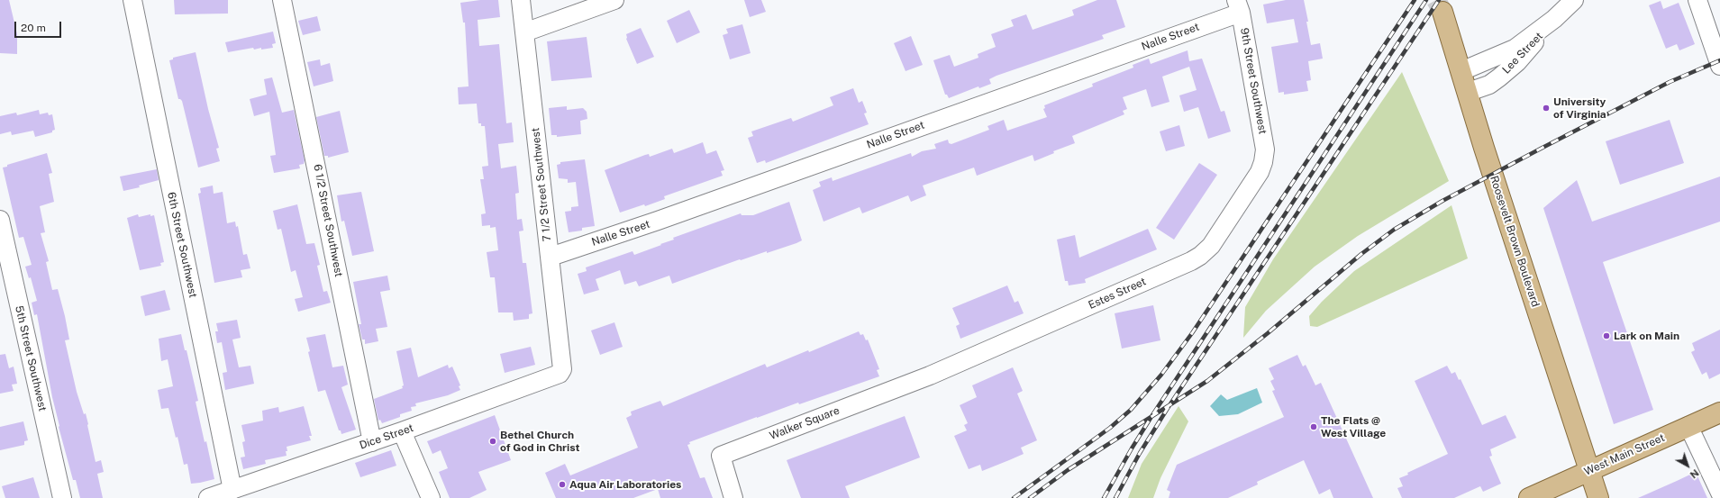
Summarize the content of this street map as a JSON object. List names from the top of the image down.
{
  "streets": {
    "main road": ["Roosevelt Brown Boulevard", "West Main Street"],
    "street": [
      "Nalle Street",
      "Lee Street",
      "9th Street Southwest",
      "7 1/2 Street Southwest",
      "6 1/2 Street Southwest",
      "6th Street Southwest",
      "Estes Street",
      "5th Street Southwest",
      "Walker Square",
      "Dice Street"
    ]
  },
  "crossings": [
    ["Nalle Street", "9th Street Southwest"],
    ["Nalle Street", "7 1/2 Street Southwest"],
    ["Lee Street", "Roosevelt Brown Boulevard"],
    ["9th Street Southwest", "Estes Street"],
    ["7 1/2 Street Southwest", "Dice Street"],
    ["6 1/2 Street Southwest", "Dice Street"],
    ["Roosevelt Brown Boulevard", "West Main Street"],
    ["6th Street Southwest", "Dice Street"],
    ["Estes Street", "Walker Square"]
  ],
  "places": [
    "University of Virginia",
    "Lark on Main",
    "The Flats @ West Village",
    "Bethel Church of God in Christ",
    "Aqua Air Laboratories"
  ],
  "scale_bar": "20 m",
  "north": "bottom right"
}
